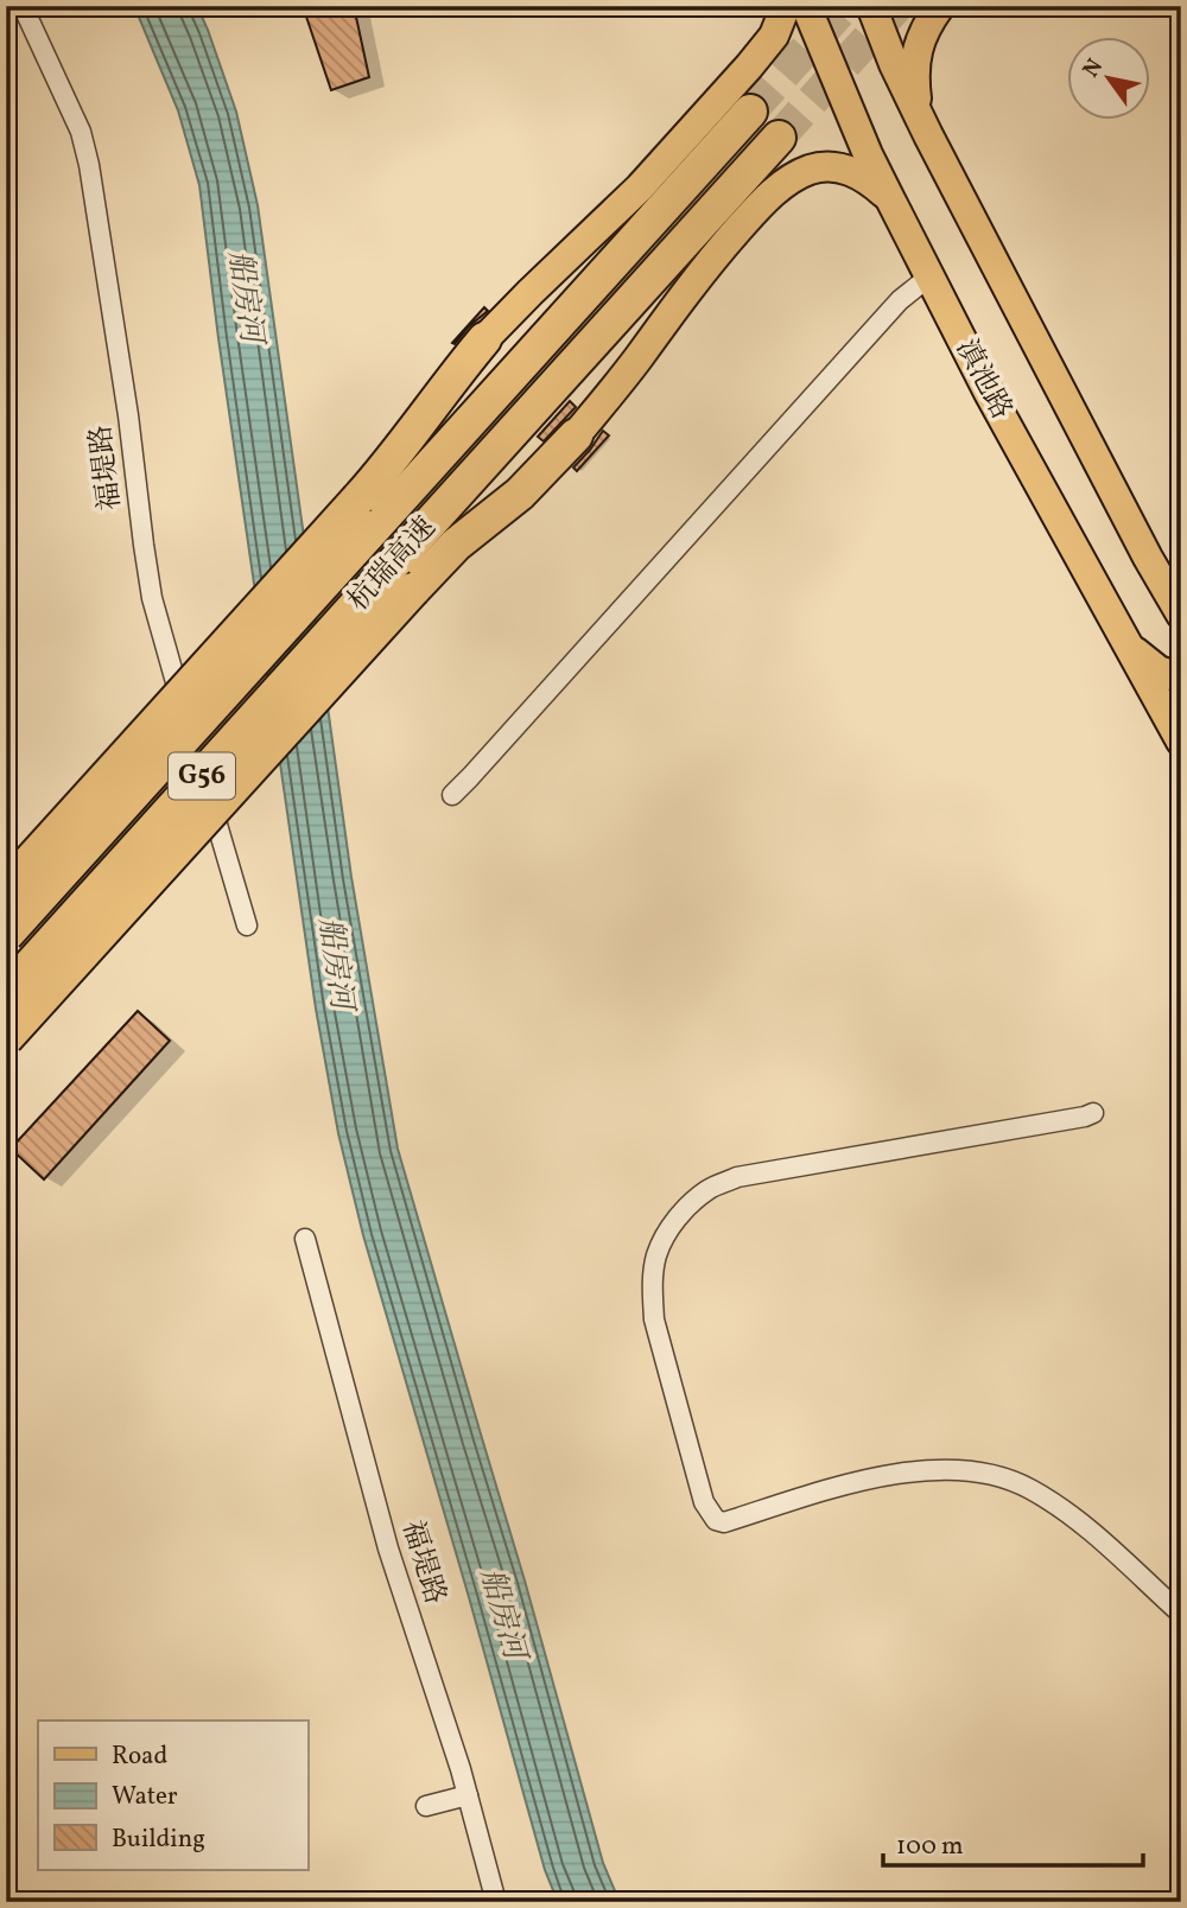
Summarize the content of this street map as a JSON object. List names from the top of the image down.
{
  "streets": {
    "highway": ["杭瑞高速", "G56"],
    "main road": ["滇池路"],
    "street": ["福堤路"]
  },
  "water": ["船房河"],
  "legend": ["Road", "Water", "Building"],
  "scale_bar": "100 m",
  "north": "top left"
}
